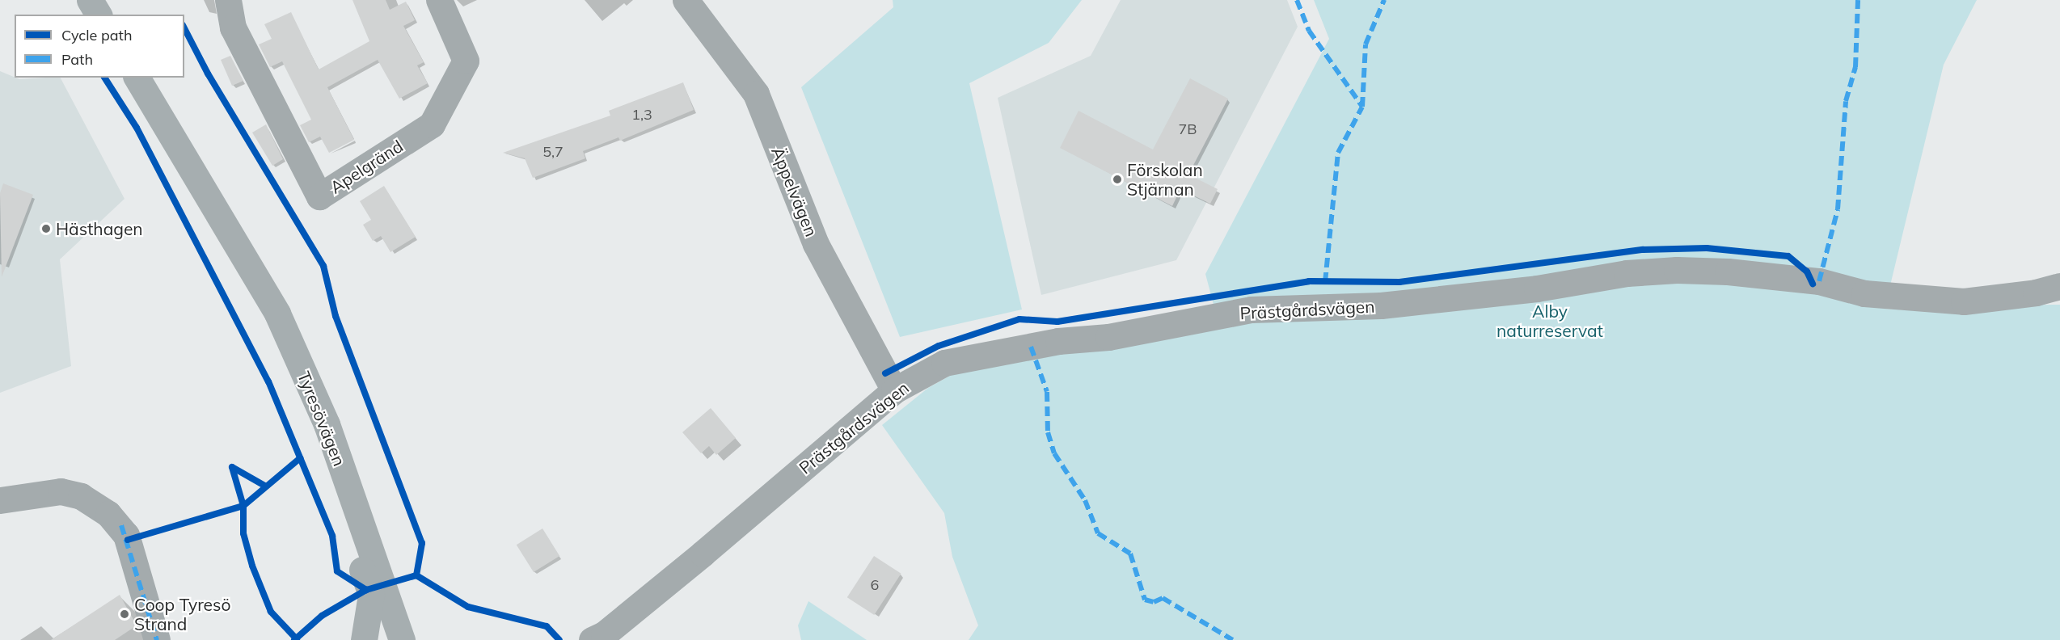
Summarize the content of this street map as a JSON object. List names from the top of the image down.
{
  "streets": {
    "main road": ["Tyresövägen"],
    "street": ["Apelgränd", "Äppelvägen", "Prästgårdsvägen"]
  },
  "crossings": [
    ["Äppelvägen", "Prästgårdsvägen"]
  ],
  "parks": ["Alby naturreservat"],
  "places": ["Förskolan Stjärnan", "Hästhagen", "Coop Tyresö Strand"],
  "house_numbers": [
    "1,3",
    "7B",
    "5,7",
    "6"
  ],
  "legend": ["Cycle path", "Path"]
}
